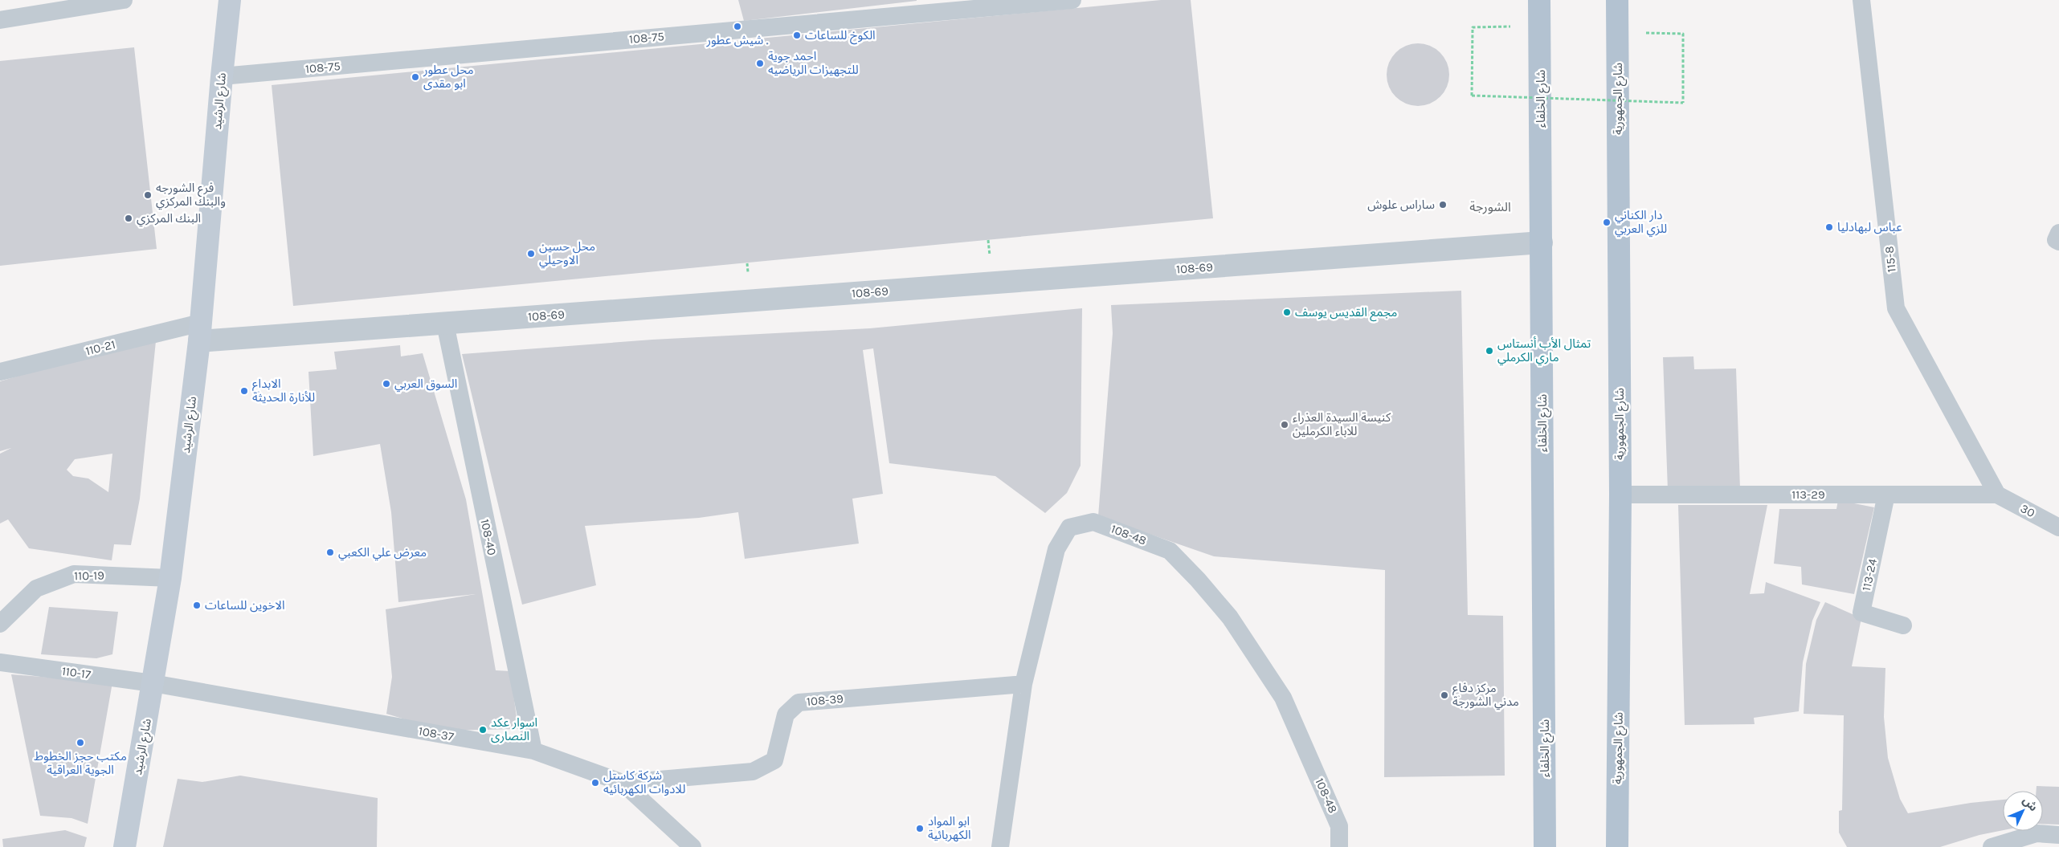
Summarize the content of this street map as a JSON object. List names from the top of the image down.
{
  "streets": {
    "main road": ["شارع الخلفاء", "شارع الجمهورية", "شارع الرشيد"],
    "street": ["108-69"],
    "lane": [
      "108-75",
      "115-8",
      "110-21",
      "113-29",
      "30",
      "108-48",
      "108-40",
      "113-24",
      "110-19",
      "110-17",
      "108-39",
      "108-37"
    ]
  },
  "crossings": [
    ["108-75", "شارع الرشيد"],
    ["شارع الخلفاء", "108-69"],
    ["شارع الجمهورية", "113-29"],
    ["شارع الرشيد", "108-69"],
    ["شارع الرشيد", "110-21"],
    ["شارع الرشيد", "110-19"],
    ["شارع الرشيد", "110-17"],
    ["شارع الرشيد", "108-37"],
    ["115-8", "113-29"],
    ["115-8", "30"],
    ["108-69", "110-21"],
    ["108-69", "108-40"],
    ["113-29", "30"],
    ["113-29", "113-24"],
    ["108-48", "108-39"],
    ["108-40", "108-37"],
    ["110-17", "108-37"],
    ["108-39", "108-37"]
  ],
  "districts": ["الشورجة"],
  "places": [
    "شيش عطور .",
    "الكوخ للساعات",
    "احمد جوية للتجهيزات الرياضيه",
    "محل عطور ابو مقدى",
    "فرع الشورجه والبنك المركزي",
    "ساراس علوش",
    "البنك المركزي",
    "دار الكناني للزي العربي",
    "عباس لبهادليا",
    "محل حسين الاوحيلي",
    "مجمع القديس يوسف",
    "تمثال الأب أنستاس ماري الكرملي",
    "السوق العربي",
    "الابداع للأنارة الحديثة",
    "كنيسة السيدة العذراء للاباء الكرملين",
    "معرض علي الكعبي",
    "الاخوين للساعات",
    "مركز دفاع مدني الشورجة",
    "اسوار عكد النصارى",
    "مكتب حجز الخطوط الجوية العراقية",
    "شركة كاستل للادوات الكهربائيه",
    "ابو المواد الكهربائية"
  ],
  "north": "top right"
}
